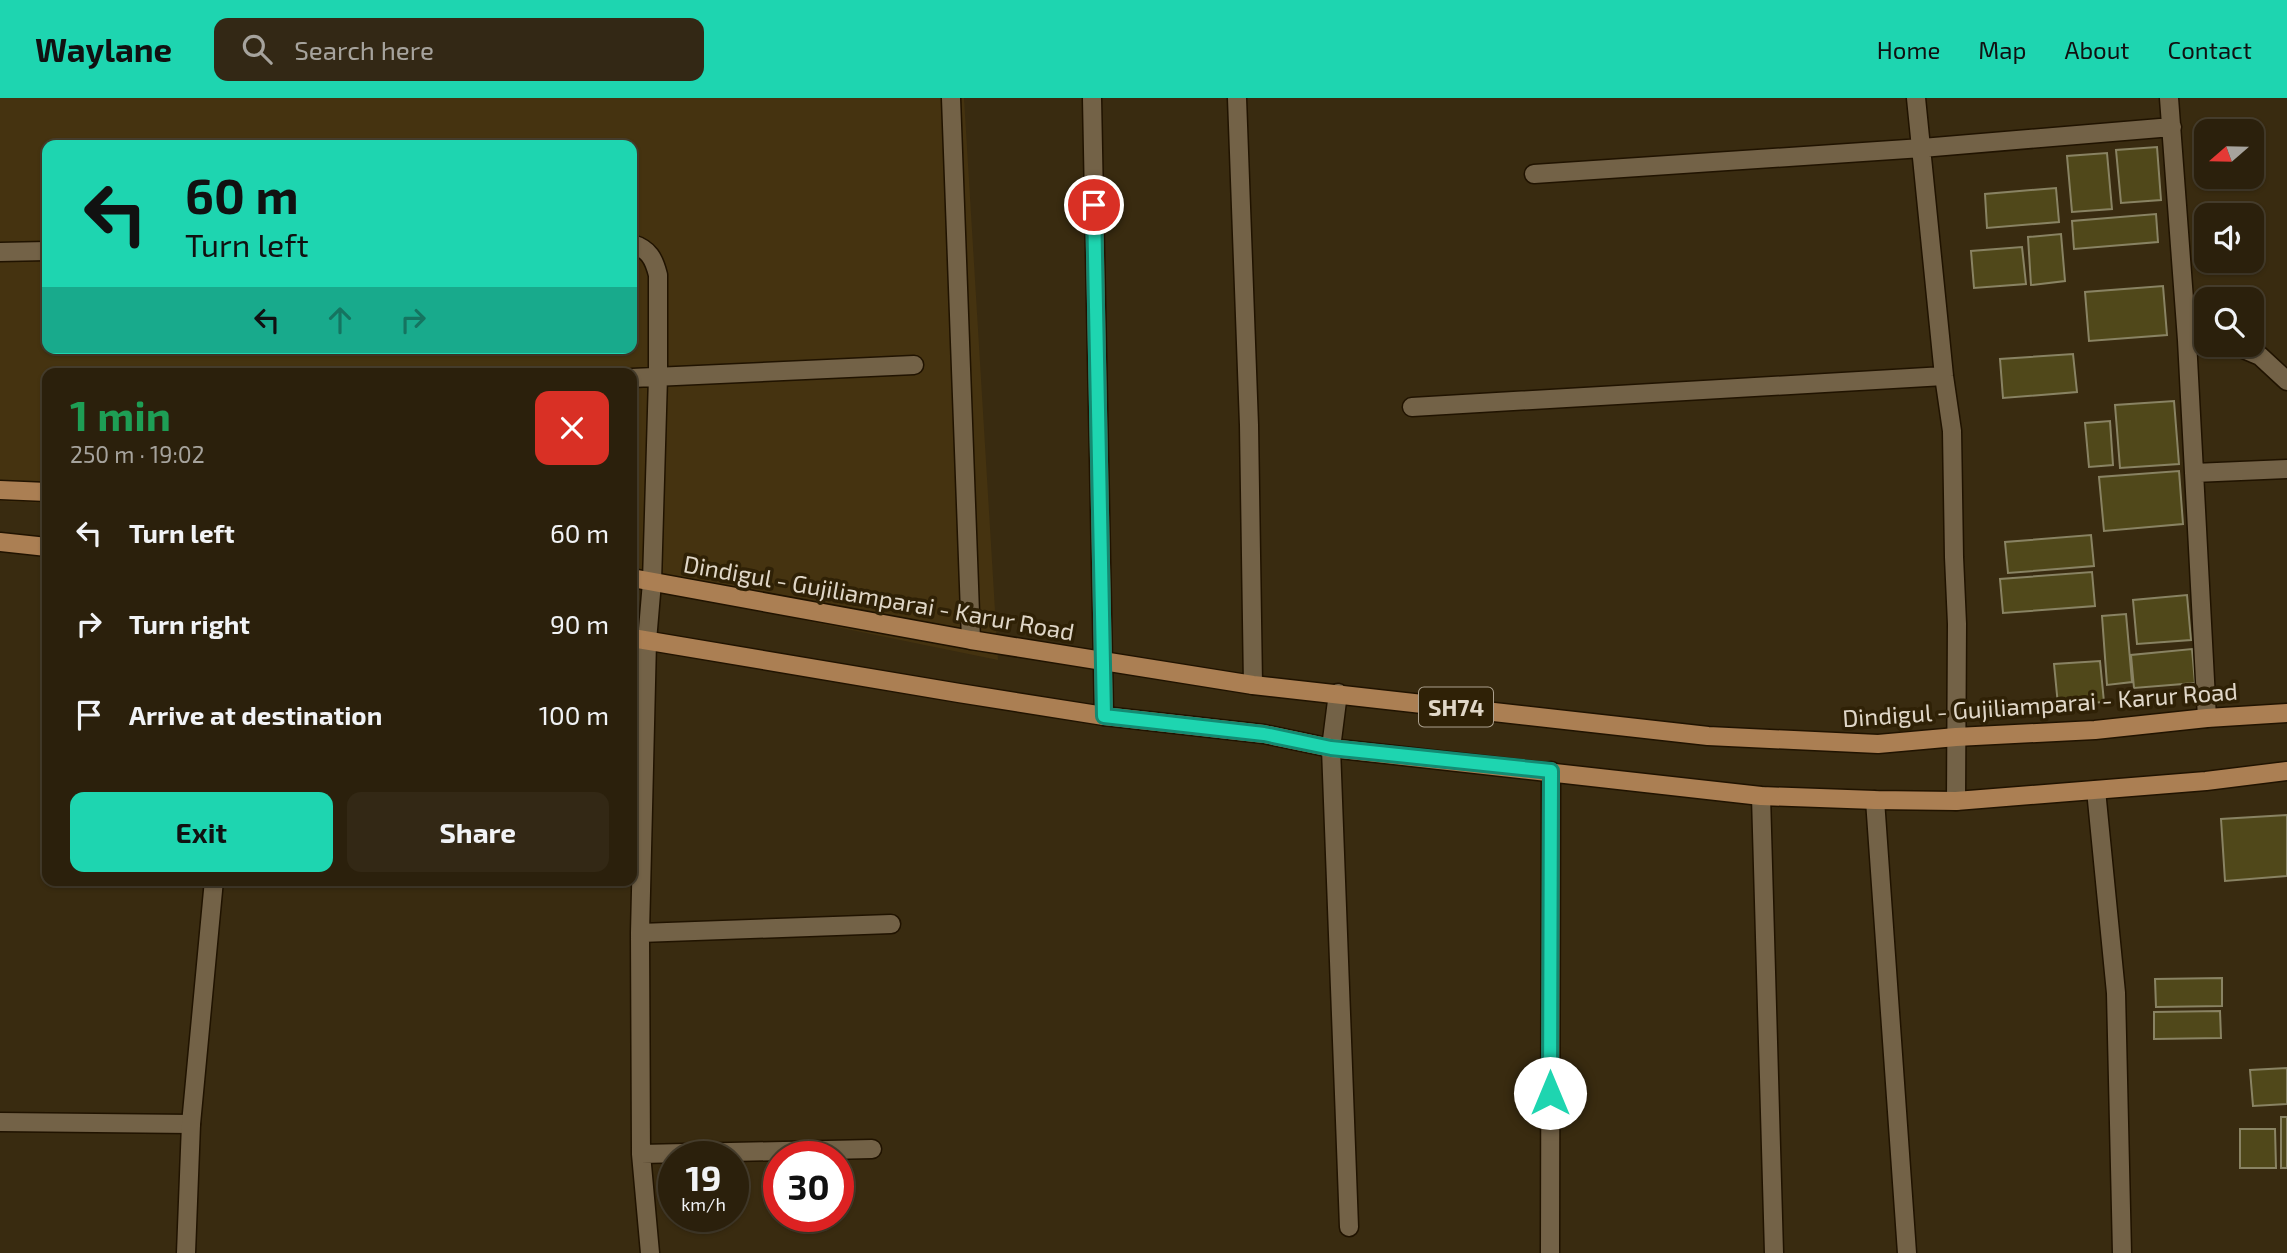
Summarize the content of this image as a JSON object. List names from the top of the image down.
{
  "streets": {
    "main road": ["Dindigul - Gujiliamparai - Karur Road", "SH74"]
  },
  "north": "left",
  "page": {
    "header": "Waylane",
    "search": "Search here",
    "nav": [
      "Home",
      "Map",
      "About",
      "Contact"
    ],
    "turn": ["60 m", "Turn left"],
    "heading": ["1 min", "250 m · 19:02"],
    "list": [
      {
        "name": "Turn left",
        "value": "60 m"
      },
      {
        "name": "Turn right",
        "value": "90 m"
      },
      {
        "name": "Arrive at destination",
        "value": "100 m"
      }
    ],
    "buttons": ["Exit", "Share"],
    "speed": "19 km/h",
    "limit": "30"
  }
}
